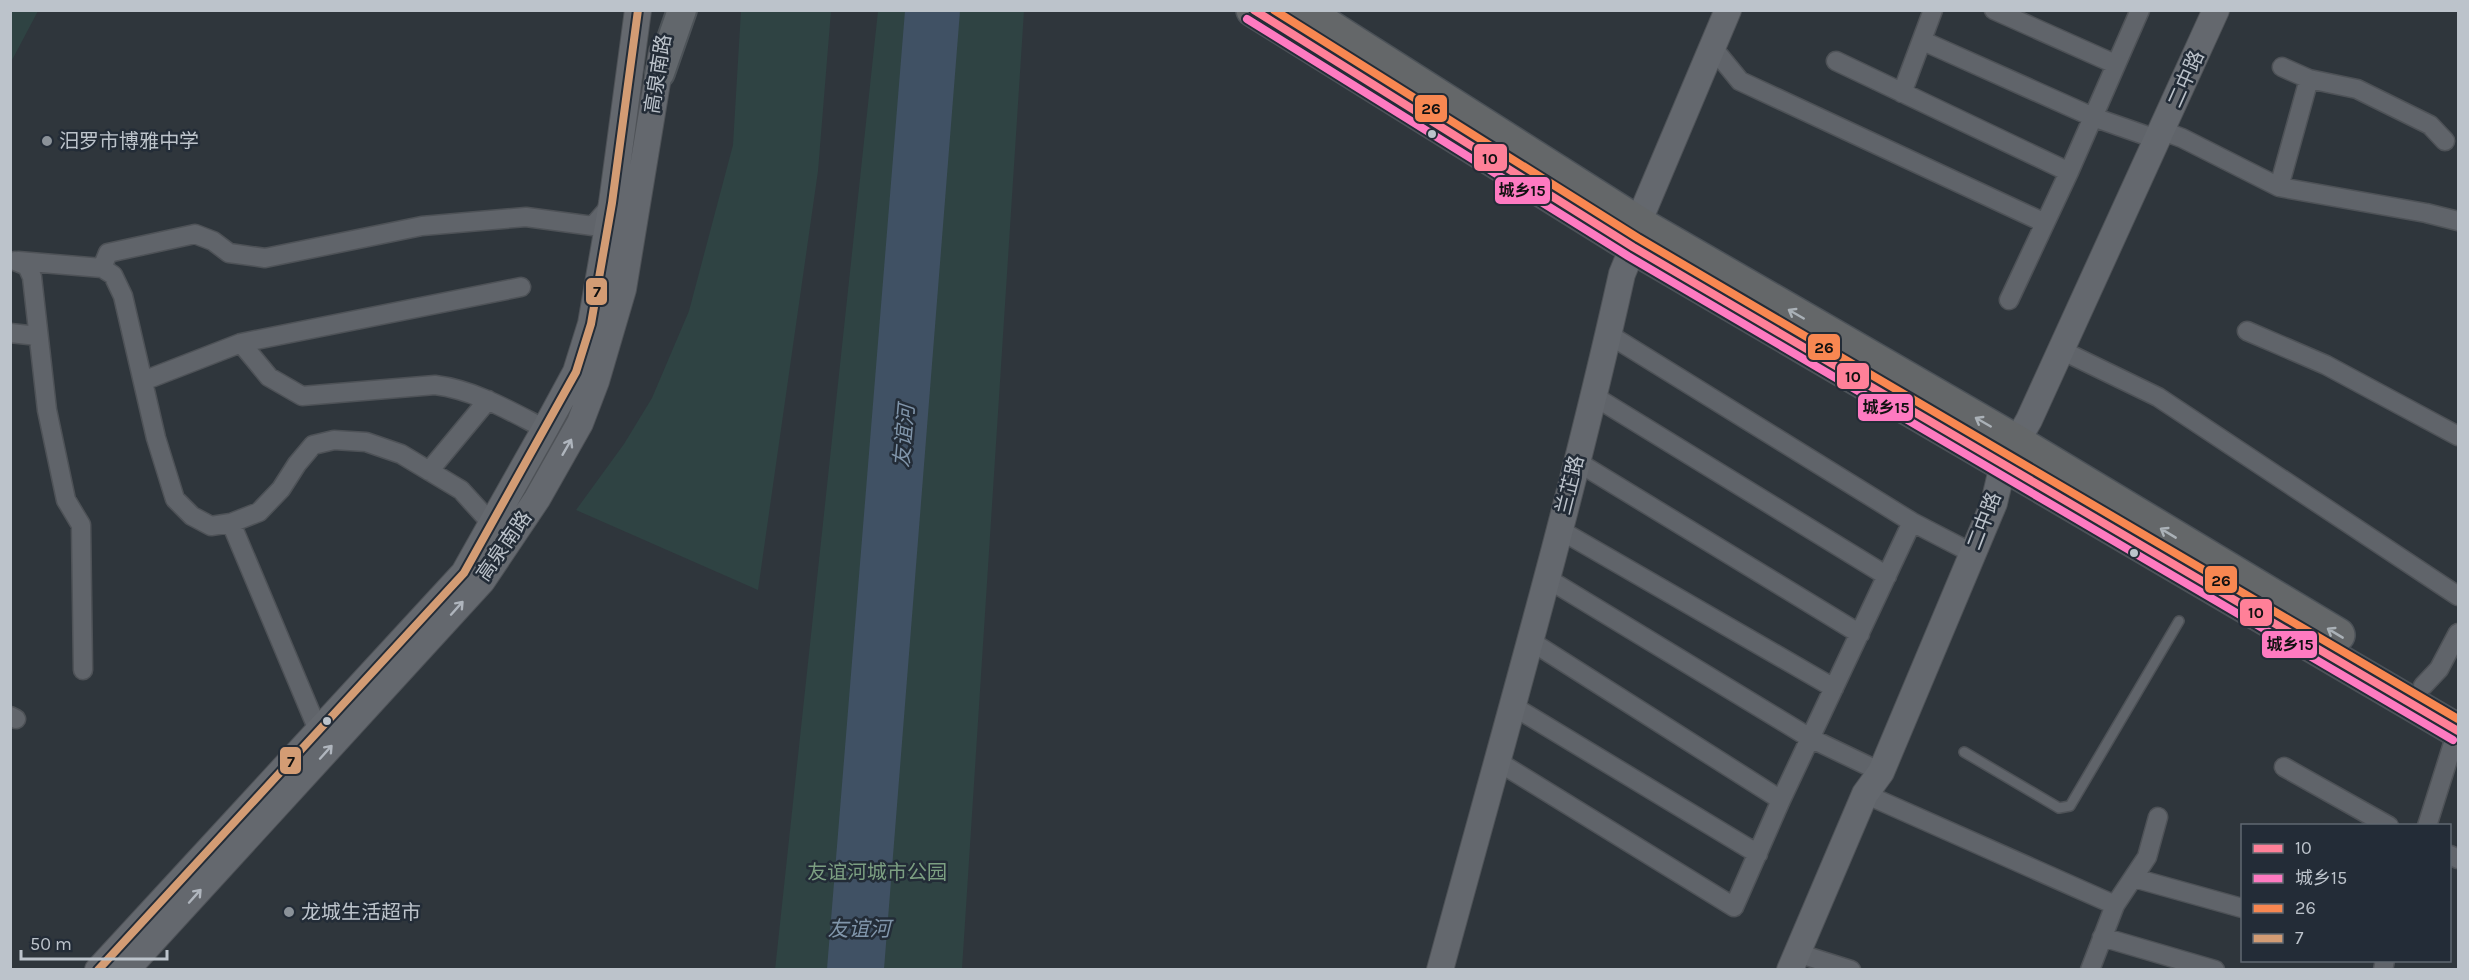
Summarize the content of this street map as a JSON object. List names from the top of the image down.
{
  "streets": {
    "main road": ["高泉南路", "二中路", "兰芷路"]
  },
  "water": ["友谊河"],
  "parks": ["友谊河城市公园"],
  "places": ["汨罗市博雅中学", "龙城生活超市"],
  "lines": [
    "transit line 10",
    "transit line 26",
    "transit line 7",
    "transit line 城乡15"
  ],
  "legend": [
    "10",
    "城乡15",
    "26",
    "7"
  ],
  "scale_bar": "50 m"
}
